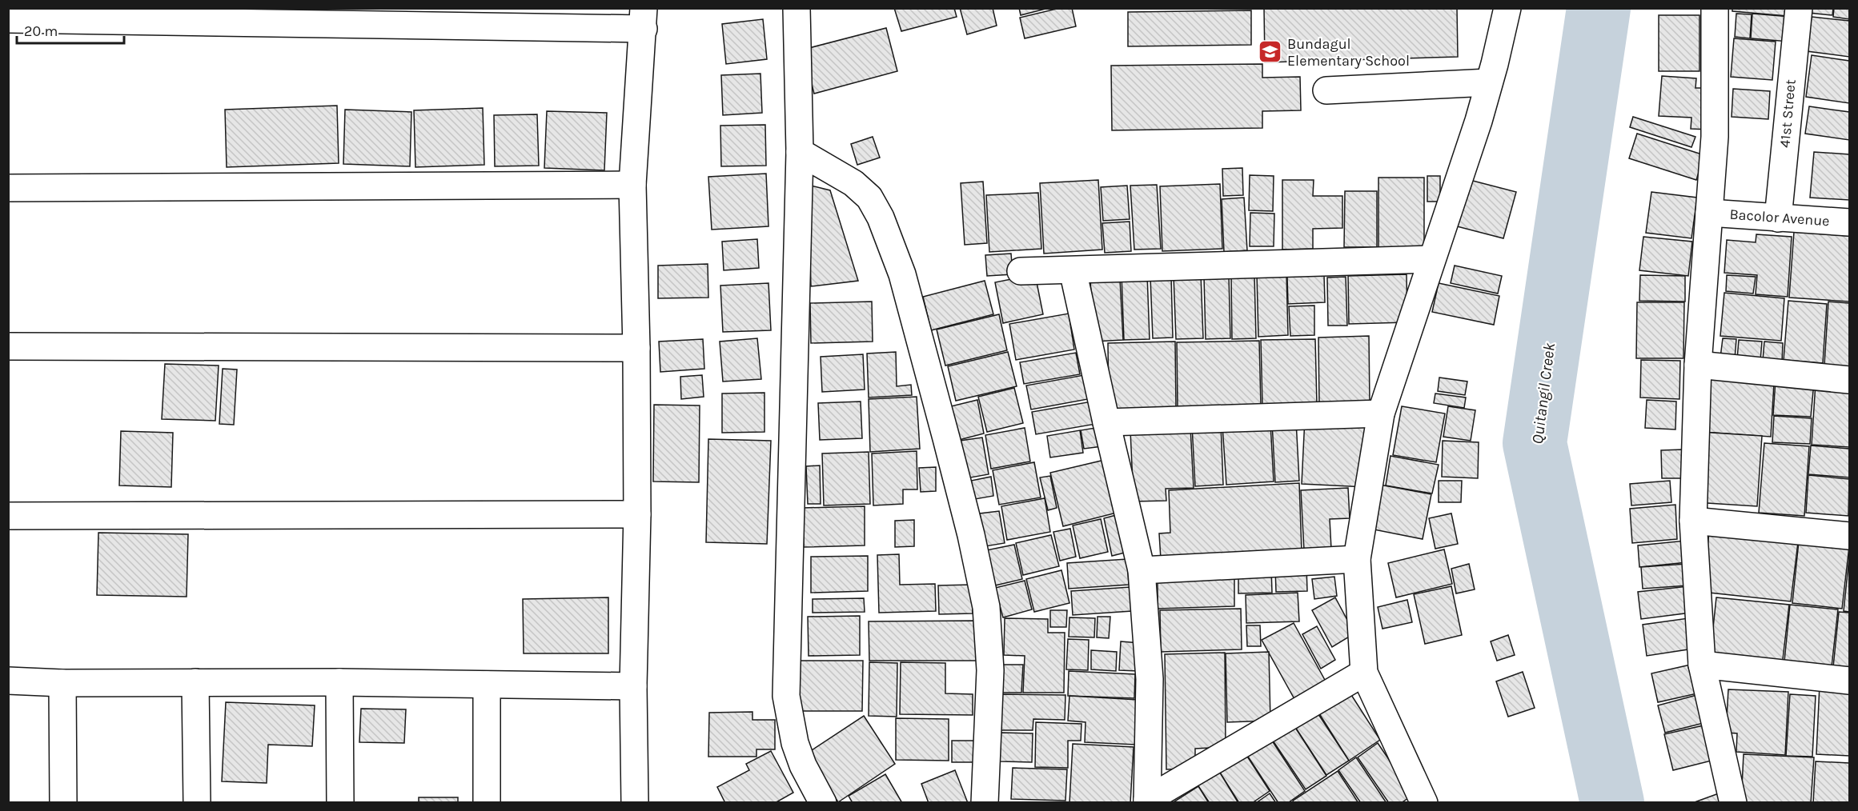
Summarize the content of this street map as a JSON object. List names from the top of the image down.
{
  "streets": {
    "street": ["41st Street", "Bacolor Avenue"]
  },
  "crossings": [
    ["41st Street", "Bacolor Avenue"]
  ],
  "water": ["Quitangil Creek"],
  "places": {
    "school or university": ["Bundagul Elementary School"]
  },
  "scale_bar": "20 m"
}
